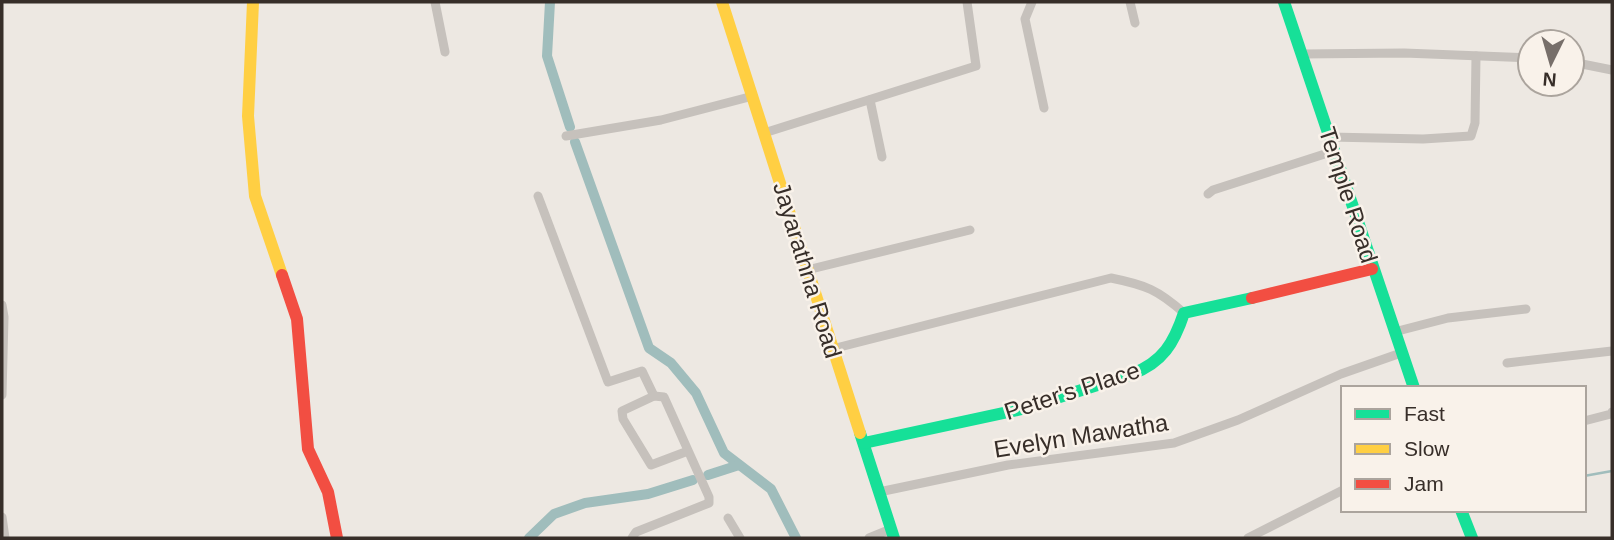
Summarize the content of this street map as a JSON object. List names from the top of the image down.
{
  "streets": {
    "street": [
      "Temple Road",
      "Jayarathna Road",
      "Peter's Place",
      "Evelyn Mawatha"
    ]
  },
  "crossings": [
    ["Temple Road", "Evelyn Mawatha"],
    ["Jayarathna Road", "Peter's Place"],
    ["Jayarathna Road", "Evelyn Mawatha"]
  ],
  "legend": ["Fast", "Slow", "Jam"],
  "north": "bottom"
}
